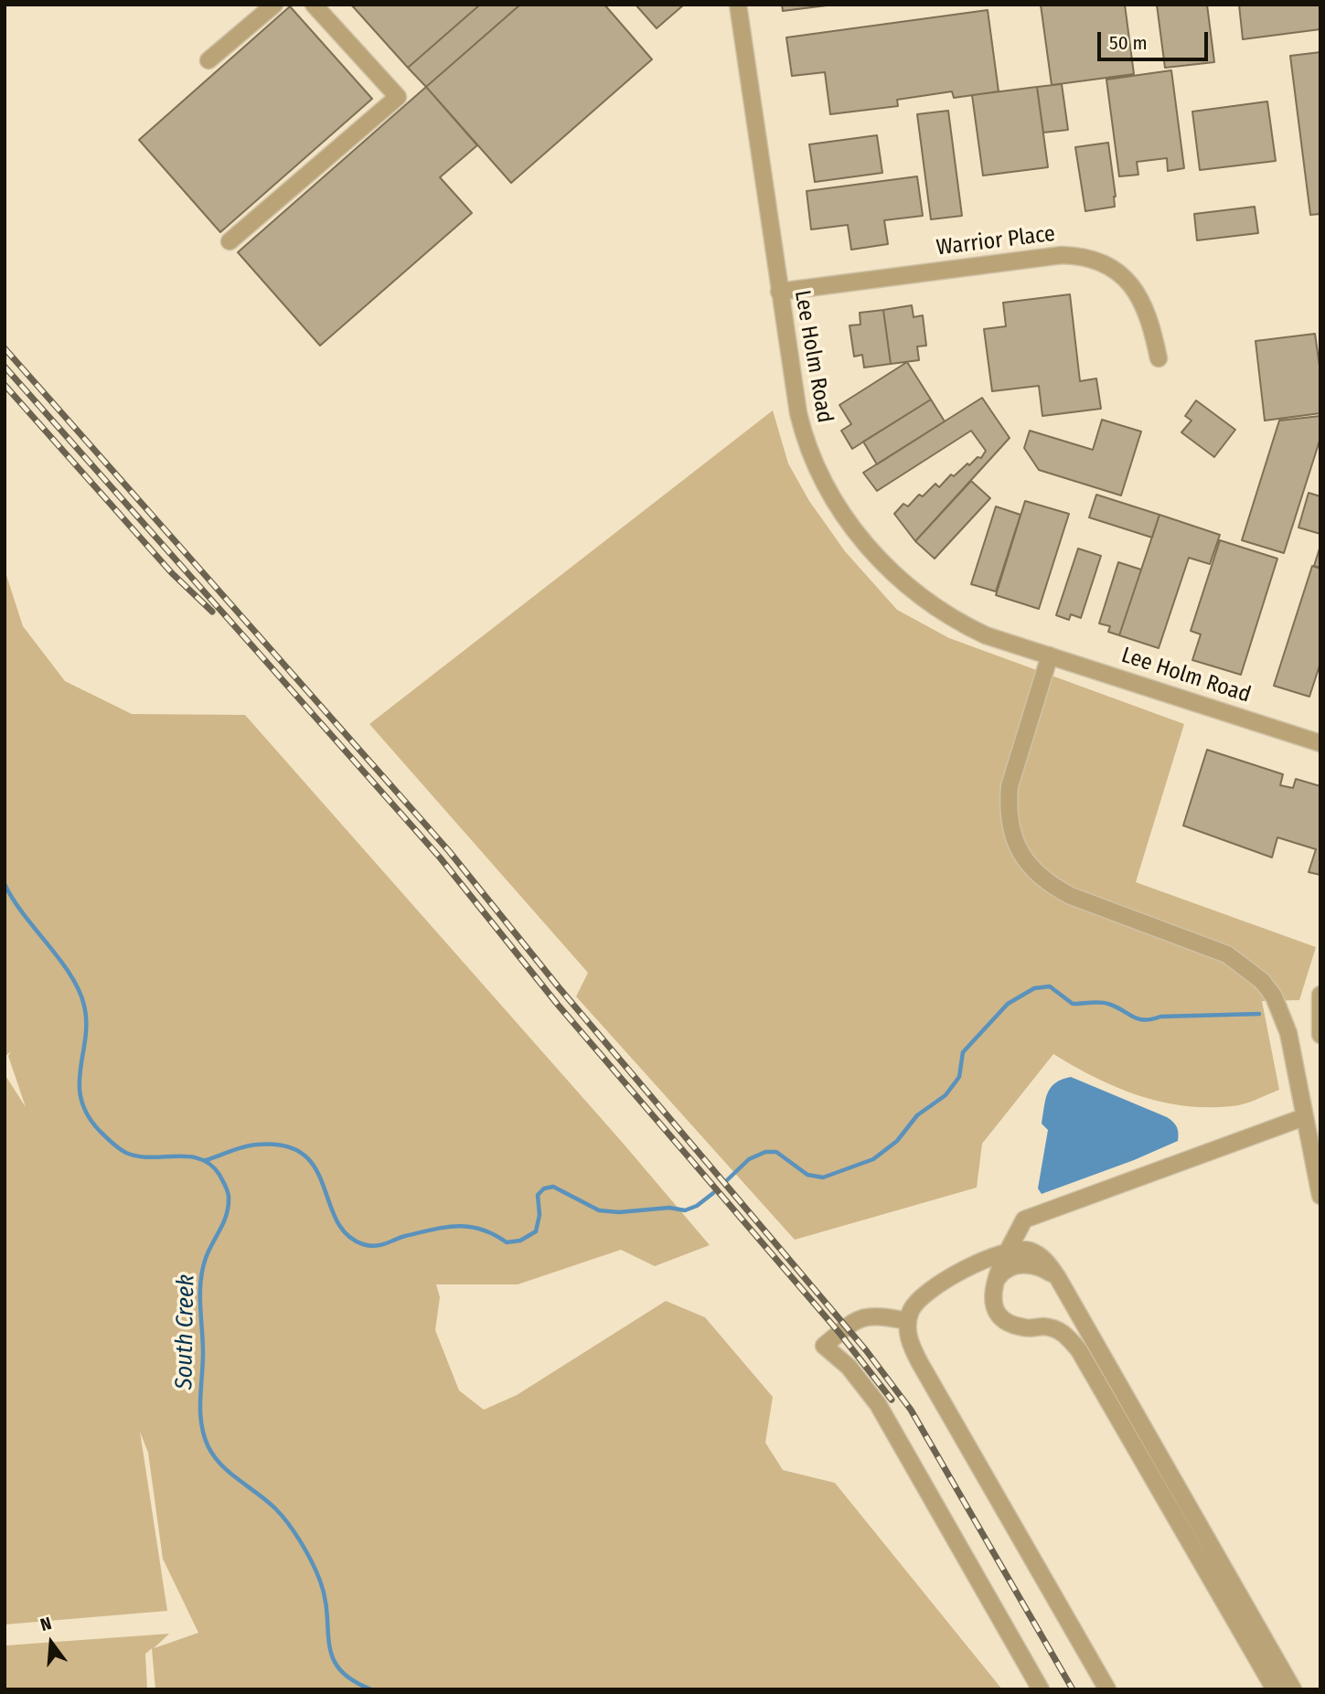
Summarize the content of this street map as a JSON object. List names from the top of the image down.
{
  "streets": {
    "street": ["Warrior Place", "Lee Holm Road"]
  },
  "crossings": [
    ["Warrior Place", "Lee Holm Road"]
  ],
  "water": ["South Creek"],
  "scale_bar": "50 m",
  "north": "top"
}
